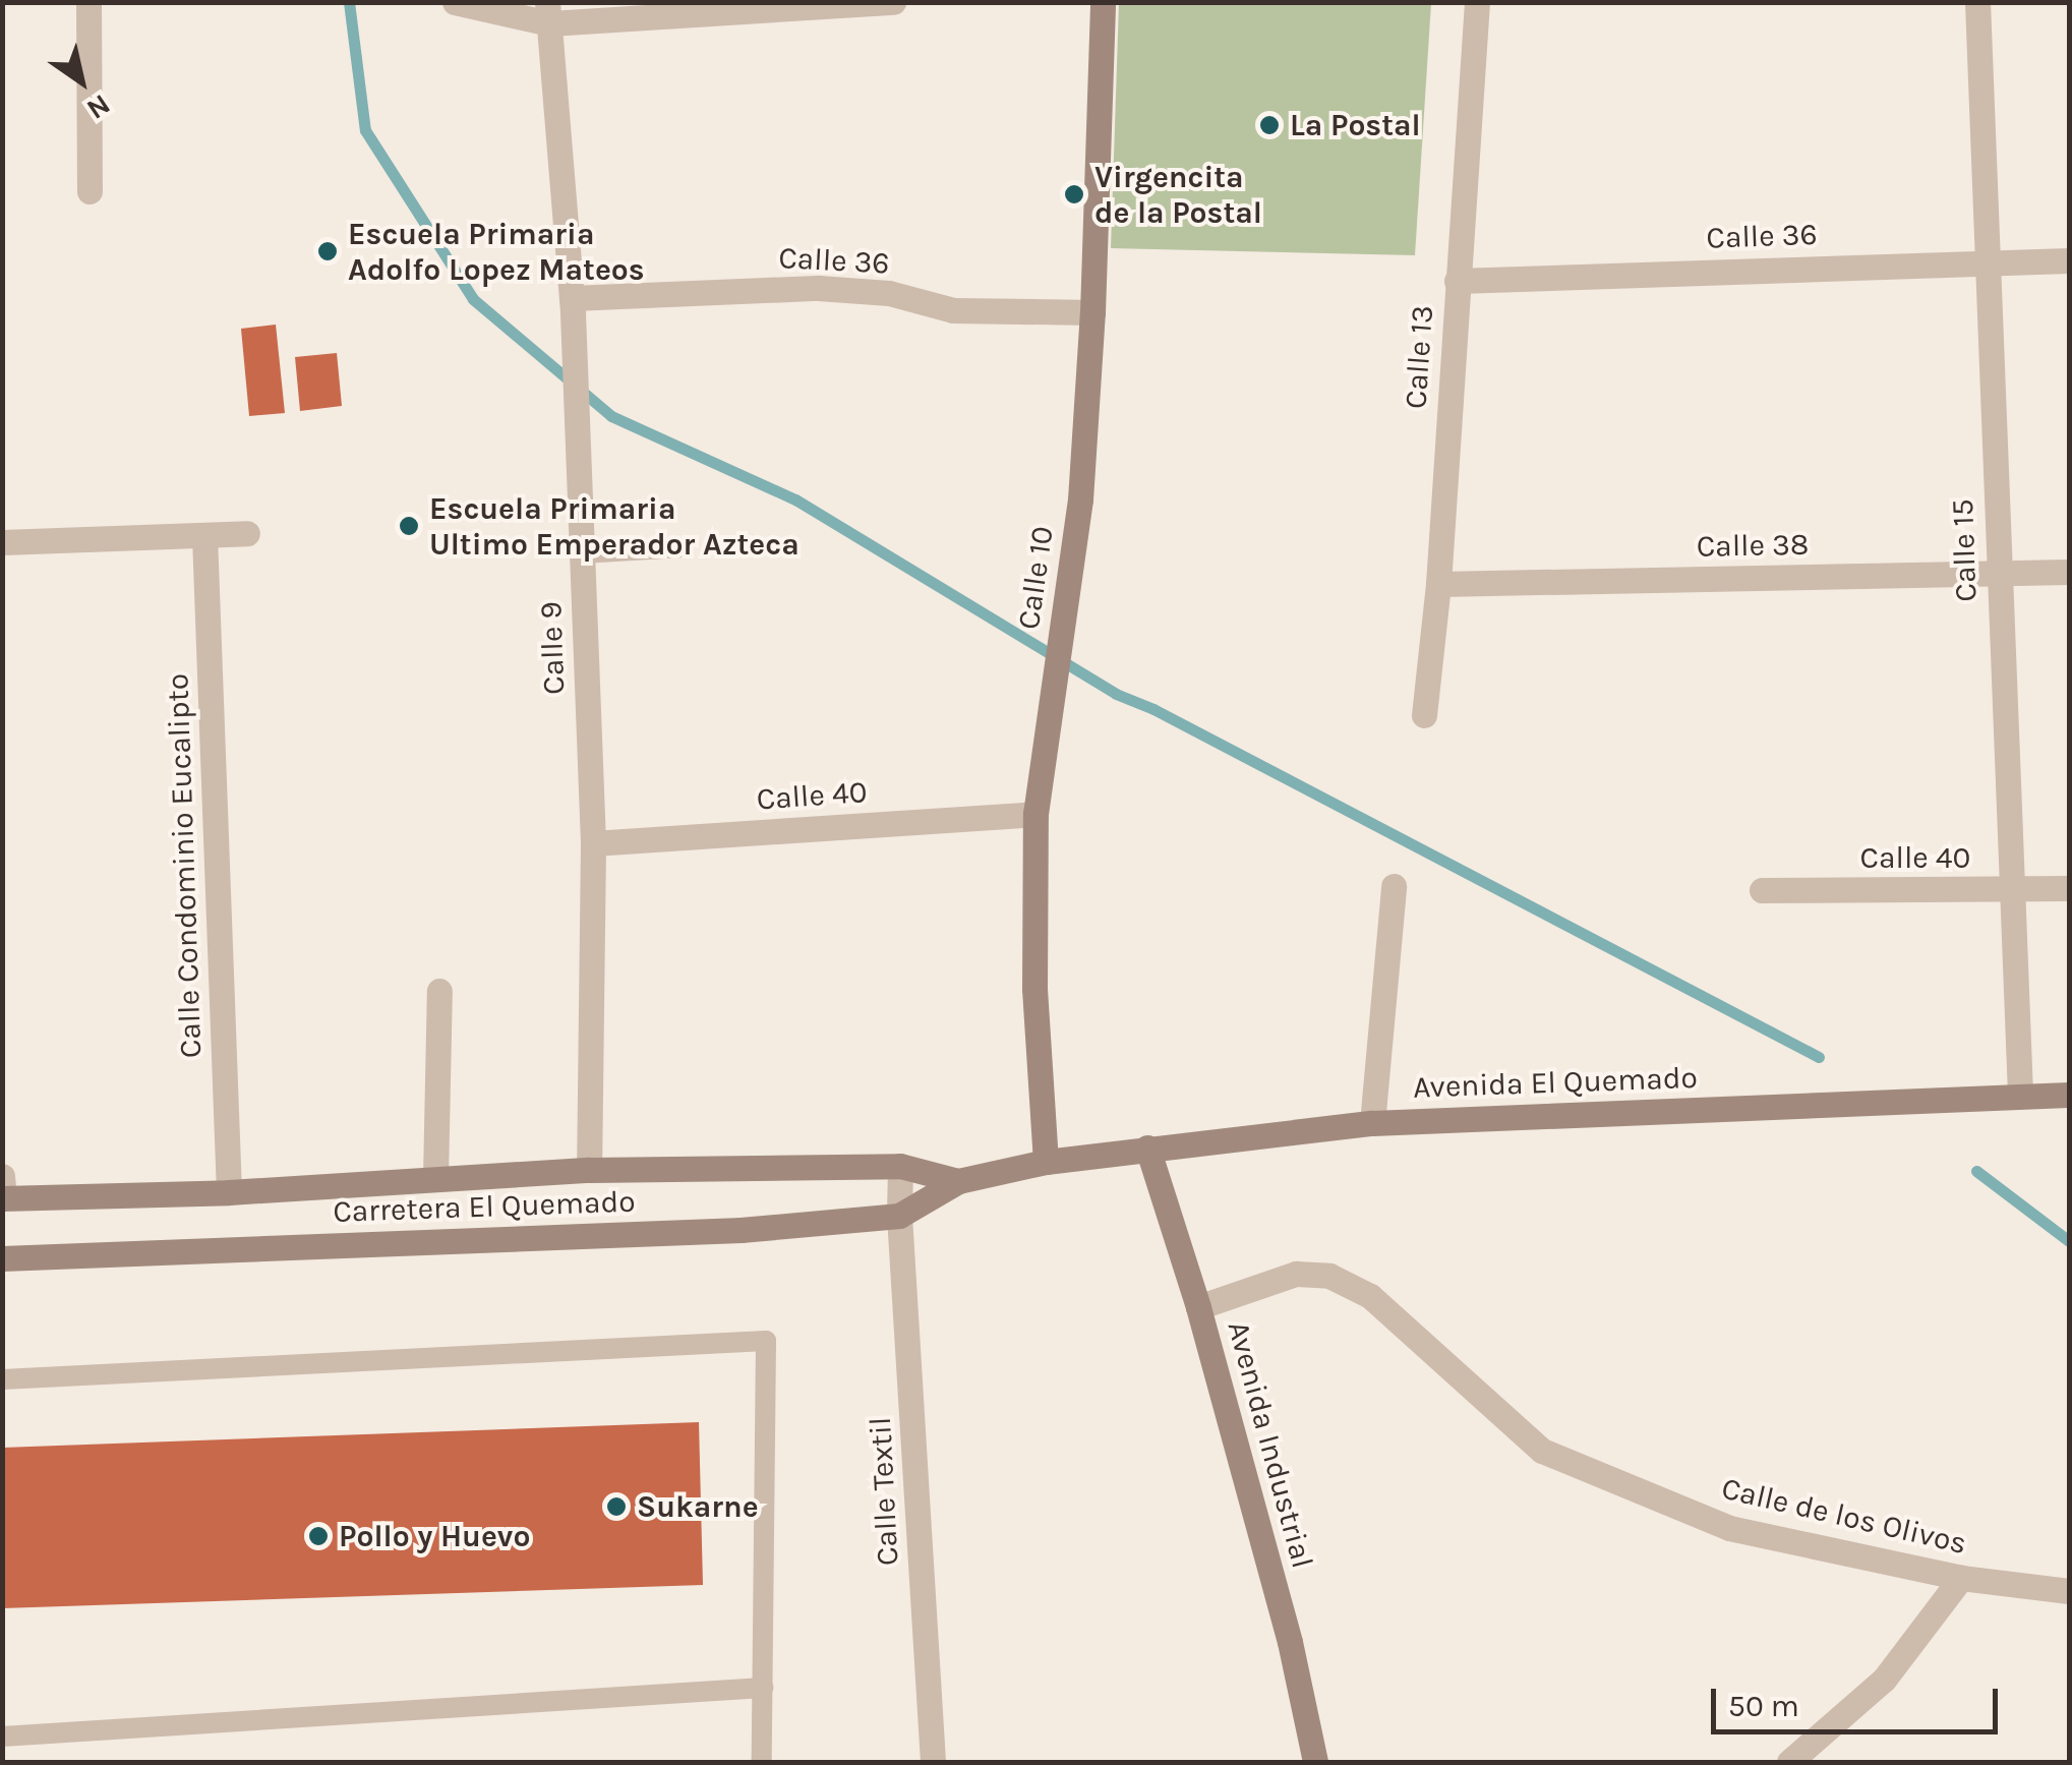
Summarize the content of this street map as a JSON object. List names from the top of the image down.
{
  "streets": {
    "main road": [
      "Calle 10",
      "Avenida El Quemado",
      "Carretera El Quemado",
      "Avenida Industrial"
    ],
    "street": [
      "Calle 36",
      "Calle 13",
      "Calle 38",
      "Calle 15",
      "Calle 9",
      "Calle 40",
      "Calle Condominio Eucalipto",
      "Calle Textil",
      "Calle de los Olivos"
    ]
  },
  "crossings": [
    ["Calle 36", "Calle 13"],
    ["Calle 36", "Calle 15"],
    ["Calle 36", "Calle 10"],
    ["Calle 36", "Calle 9"],
    ["Calle 13", "Calle 38"],
    ["Calle 38", "Calle 15"],
    ["Calle 15", "Calle 40"],
    ["Calle 15", "Avenida El Quemado"],
    ["Calle 10", "Calle 40"],
    ["Calle 10", "Avenida El Quemado"],
    ["Calle 10", "Carretera El Quemado"],
    ["Calle 9", "Calle 40"],
    ["Calle 9", "Carretera El Quemado"],
    ["Calle Condominio Eucalipto", "Carretera El Quemado"],
    ["Avenida El Quemado", "Carretera El Quemado"],
    ["Avenida El Quemado", "Avenida Industrial"],
    ["Carretera El Quemado", "Calle Textil"],
    ["Avenida Industrial", "Calle de los Olivos"]
  ],
  "places": [
    "La Postal",
    "Virgencita de la Postal",
    "Escuela Primaria Adolfo Lopez Mateos",
    "Escuela Primaria Ultimo Emperador Azteca",
    "Sukarne",
    "Pollo y Huevo"
  ],
  "scale_bar": "50 m",
  "north": "bottom right"
}
